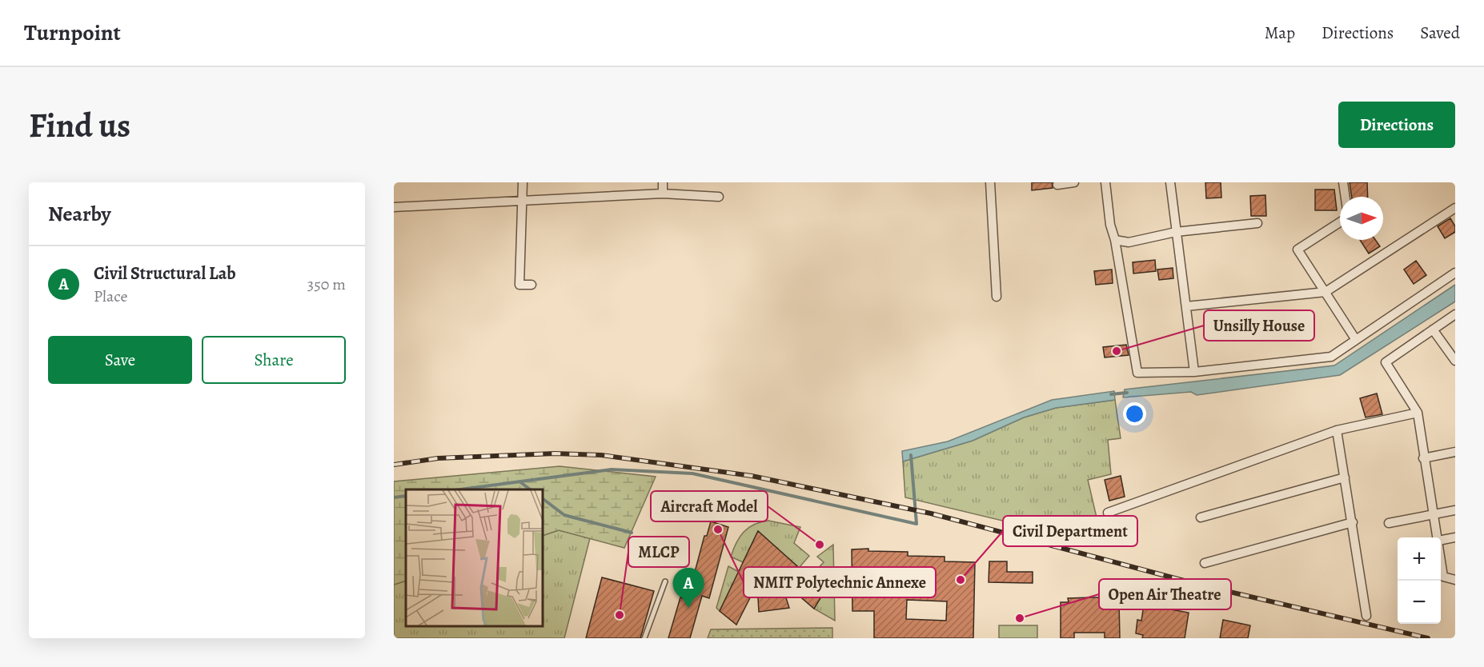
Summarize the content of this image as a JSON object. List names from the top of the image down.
{
  "places": [
    "Unsilly House",
    "NMIT Polytechnic Annexe",
    "Aircraft Model",
    "Civil Department",
    "MLCP",
    "Open Air Theatre"
  ],
  "north": "right",
  "page": {
    "header": "Turnpoint",
    "nav": ["Map", "Directions", "Saved"],
    "buttons": [
      "Directions",
      ["Save", "Share"]
    ],
    "title": "Find us",
    "heading": "Nearby",
    "list": [
      {
        "mark": "A",
        "name": "Civil Structural Lab",
        "note": "Place",
        "value": "350 m"
      }
    ],
    "map_buttons": ["+", "−"],
    "pins": "A"
  }
}
